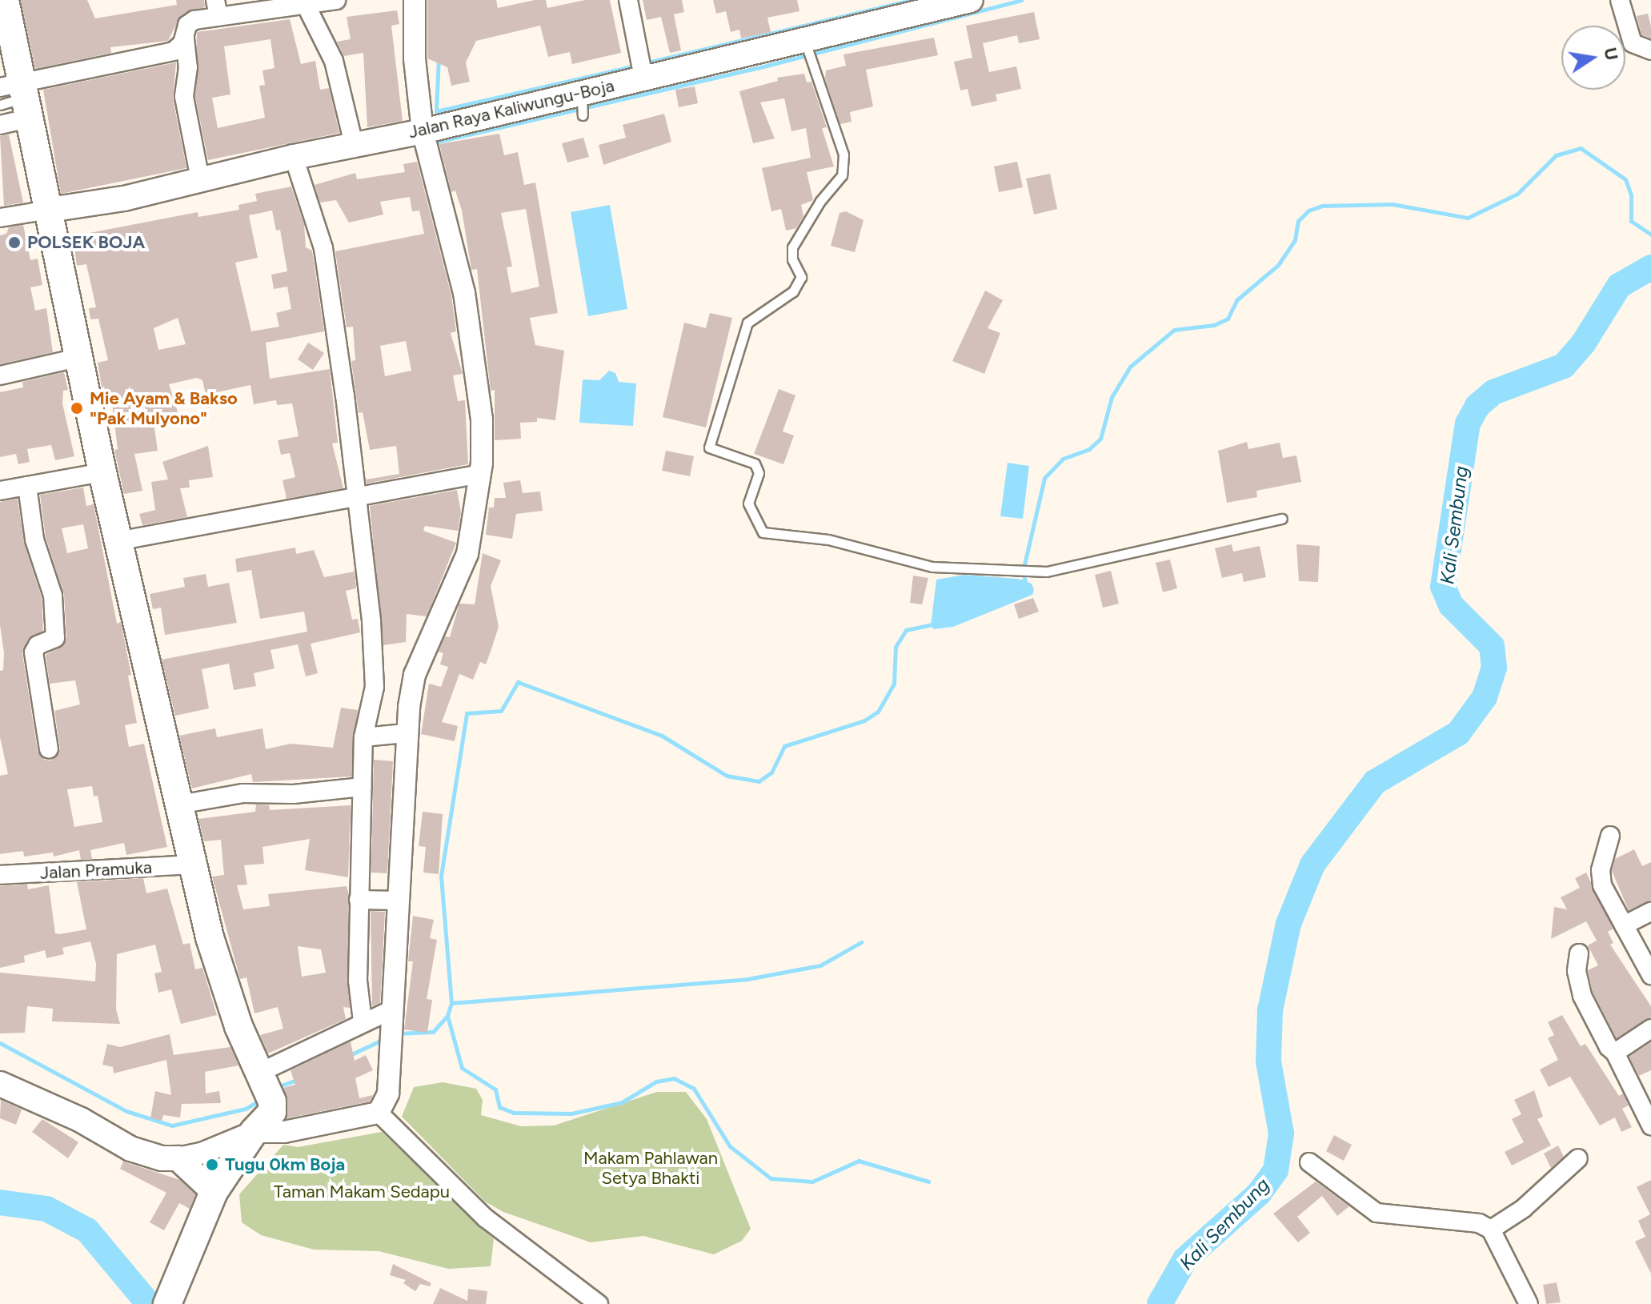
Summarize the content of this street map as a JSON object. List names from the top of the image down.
{
  "streets": {
    "main road": ["Jalan Raya Kaliwungu-Boja"],
    "street": ["Jalan Pramuka"]
  },
  "water": ["Kali Sembung"],
  "parks": ["Makam Pahlawan Setya Bhakti", "Taman Makam Sedapu"],
  "places": ["POLSEK BOJA", "Mie Ayam & Bakso \"Pak Mulyono\"", "Tugu 0km Boja"],
  "north": "right"
}
